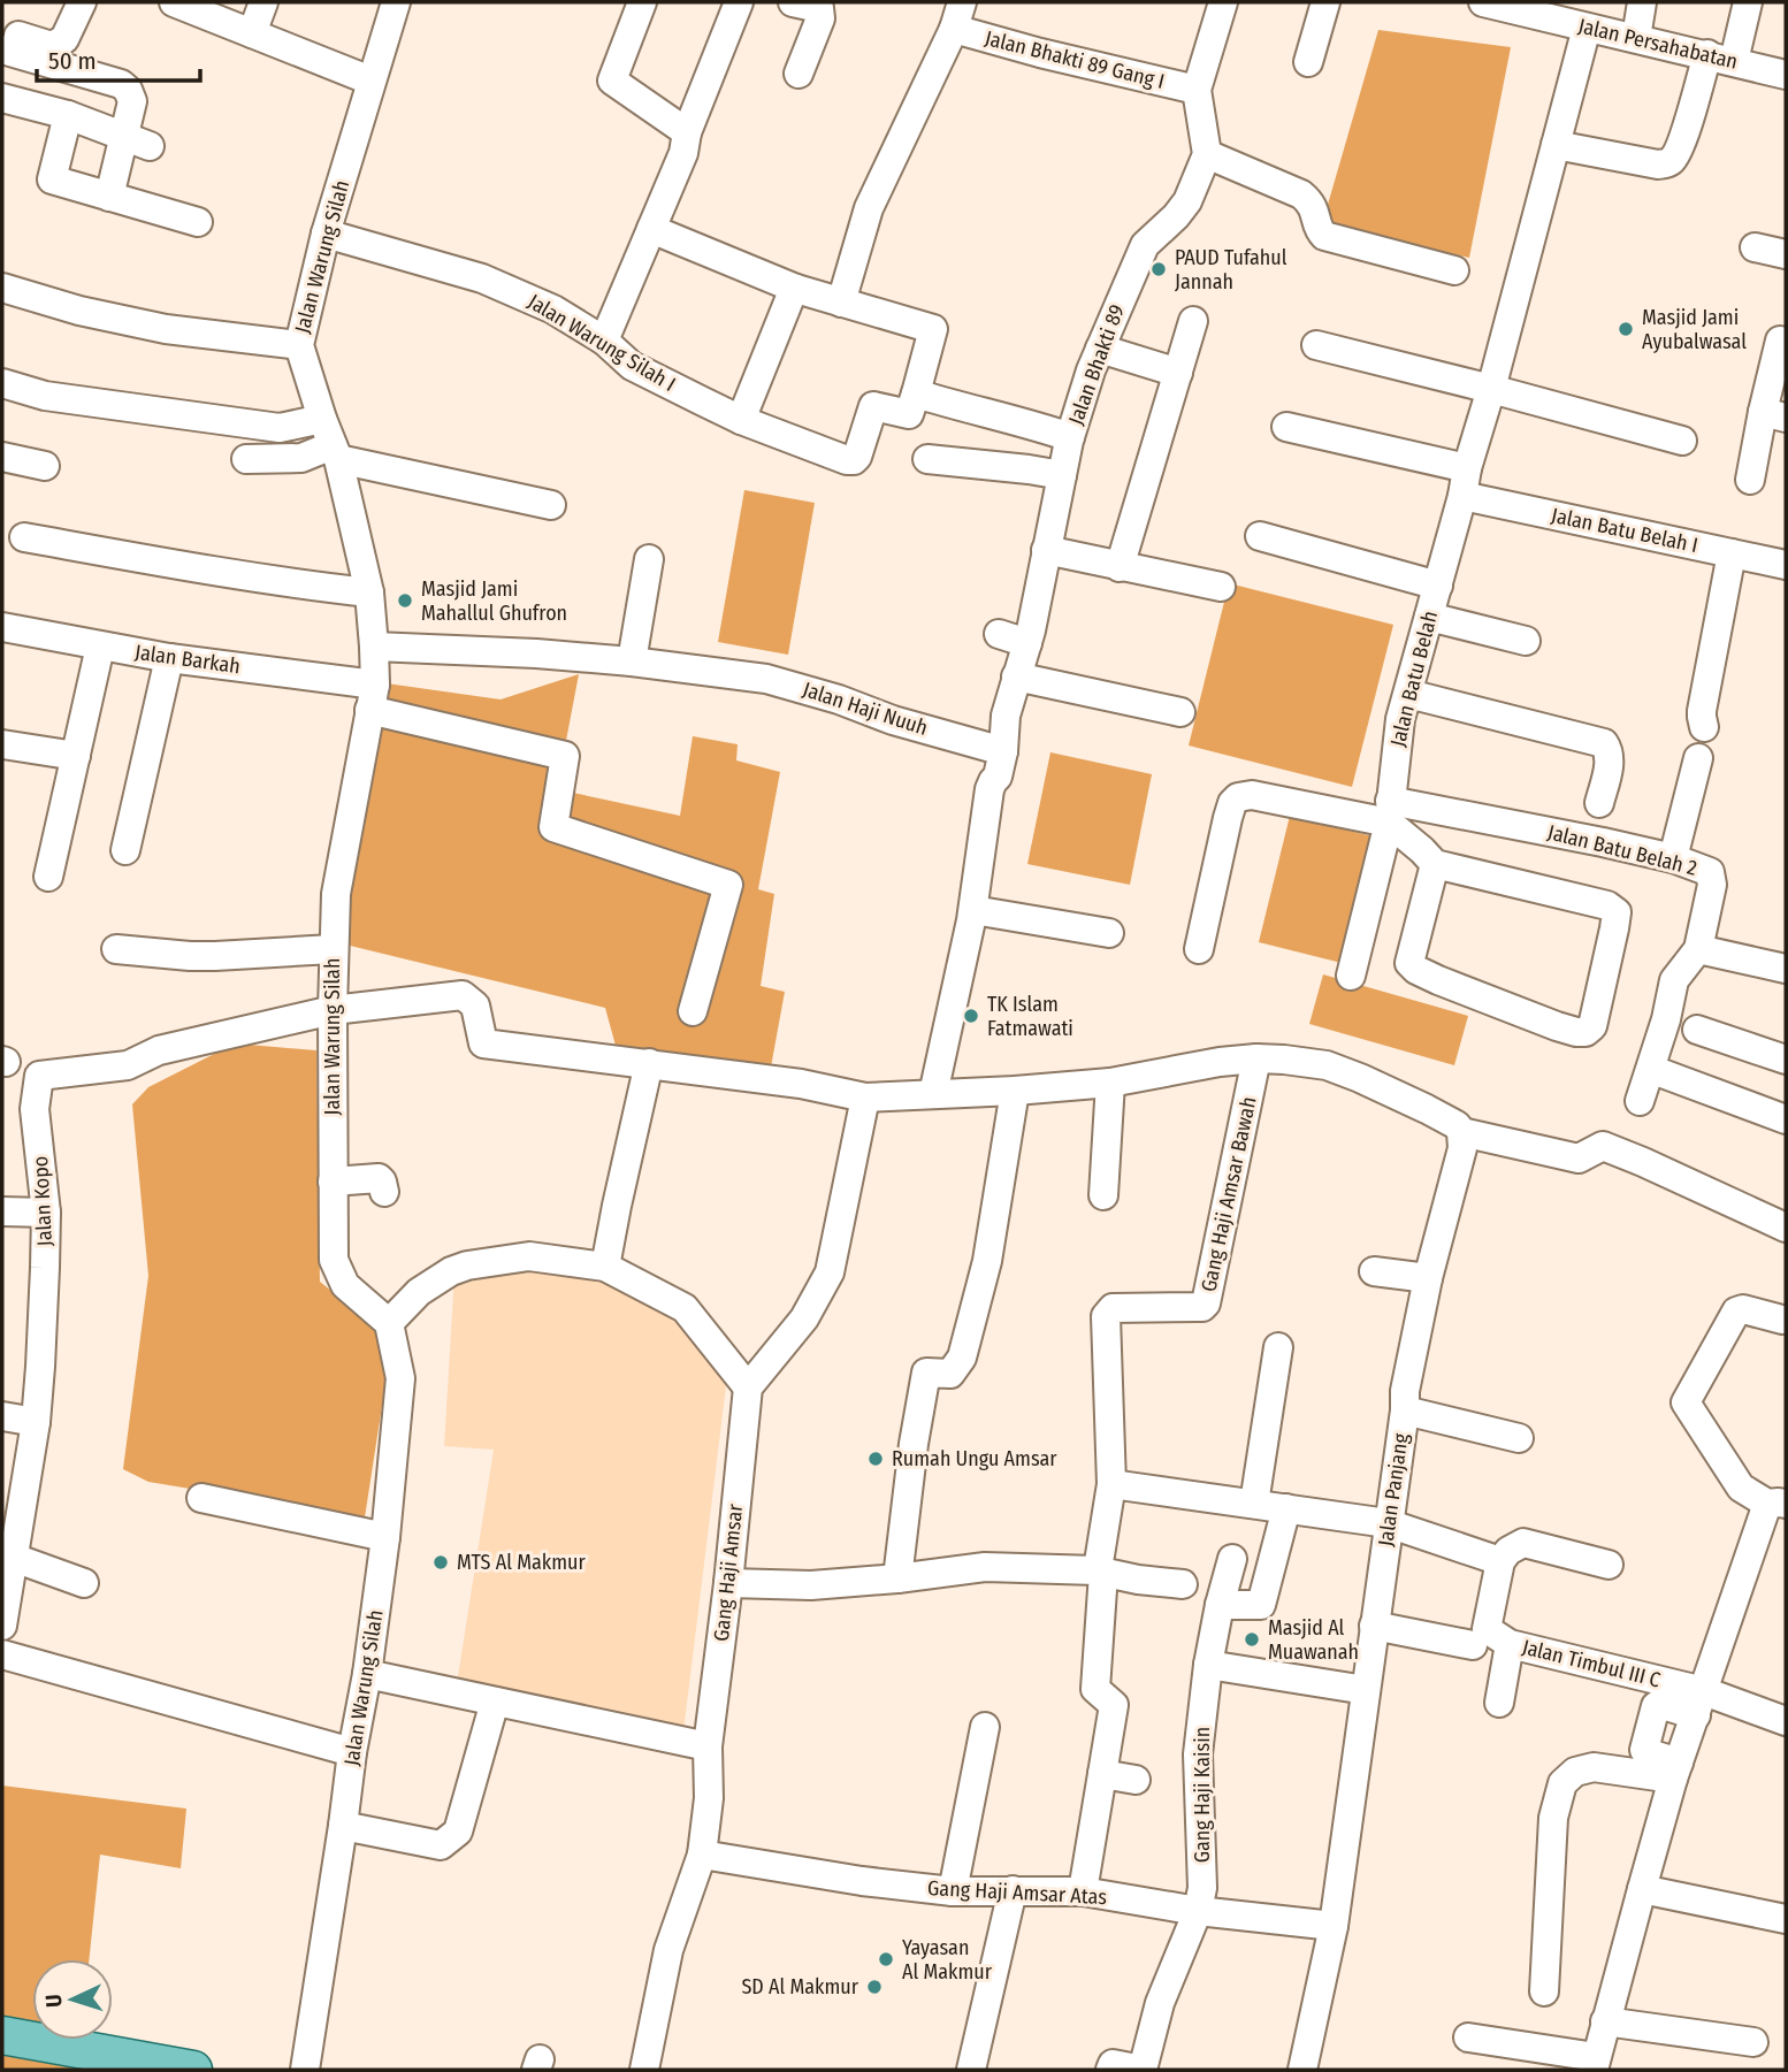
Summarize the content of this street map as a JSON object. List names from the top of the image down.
{
  "streets": {
    "street": [
      "Jalan Persahabatan",
      "Jalan Bhakti 89 Gang I",
      "Jalan Warung Silah",
      "Jalan Warung Silah I",
      "Jalan Bhakti 89",
      "Jalan Batu Belah I",
      "Jalan Barkah",
      "Jalan Batu Belah",
      "Jalan Haji Nuuh",
      "Jalan Batu Belah 2",
      "Gang Haji Amsar Bawah",
      "Jalan Kopo",
      "Jalan Panjang",
      "Gang Haji Amsar",
      "Jalan Timbul III C",
      "Gang Haji Kaisin",
      "Gang Haji Amsar Atas"
    ]
  },
  "crossings": [
    ["Jalan Persahabatan", "Jalan Batu Belah"],
    ["Jalan Warung Silah", "Jalan Warung Silah I"],
    ["Jalan Warung Silah", "Jalan Barkah"],
    ["Jalan Warung Silah", "Jalan Haji Nuuh"],
    ["Jalan Warung Silah", "Jalan Kopo"],
    ["Jalan Bhakti 89", "Jalan Haji Nuuh"],
    ["Jalan Batu Belah I", "Jalan Batu Belah"],
    ["Jalan Batu Belah", "Jalan Batu Belah 2"],
    ["Jalan Panjang", "Gang Haji Amsar Atas"],
    ["Gang Haji Amsar", "Gang Haji Amsar Atas"],
    ["Gang Haji Kaisin", "Gang Haji Amsar Atas"]
  ],
  "places": [
    "PAUD Tufahul Jannah",
    "Masjid Jami Ayubalwasal",
    "Masjid Jami Mahallul Ghufron",
    "TK Islam Fatmawati",
    "Rumah Ungu Amsar",
    "MTS Al Makmur",
    "Masjid Al Muawanah",
    "Yayasan Al Makmur",
    "SD Al Makmur"
  ],
  "scale_bar": "50 m",
  "north": "left"
}
